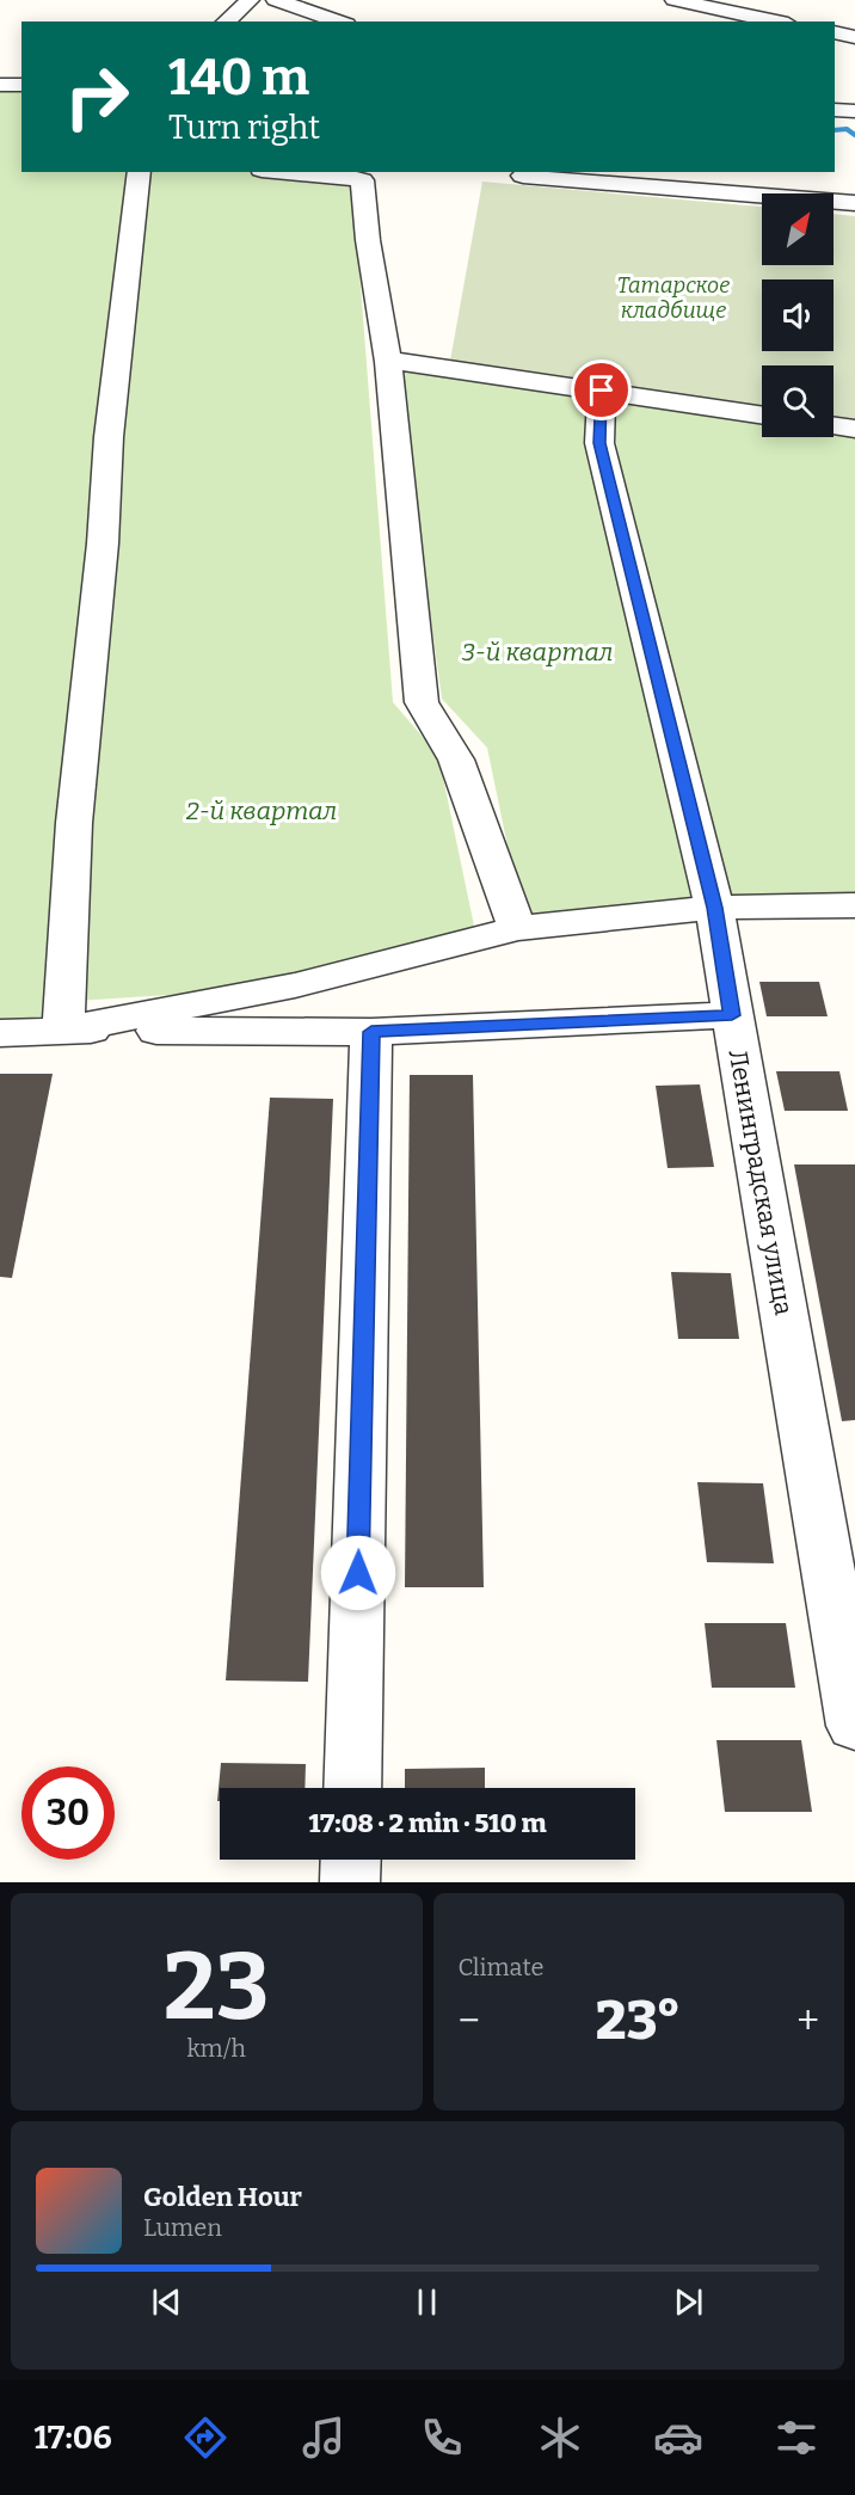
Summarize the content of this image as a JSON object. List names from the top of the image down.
{
  "streets": {
    "street": ["Ленинградская улица"]
  },
  "parks": ["Татарское кладбище", "3-й квартал", "2-й квартал"],
  "north": "top right",
  "page": {
    "turn": ["140 m", "Turn right"],
    "limit": "30",
    "trip": "17:08 · 2 min · 510 m",
    "tile": [
      ["23", "km/h"],
      "Climate"
    ],
    "heat": ["−", "23°", "+"],
    "song": ["Golden Hour", "Lumen"],
    "tabs": "17:06"
  }
}
